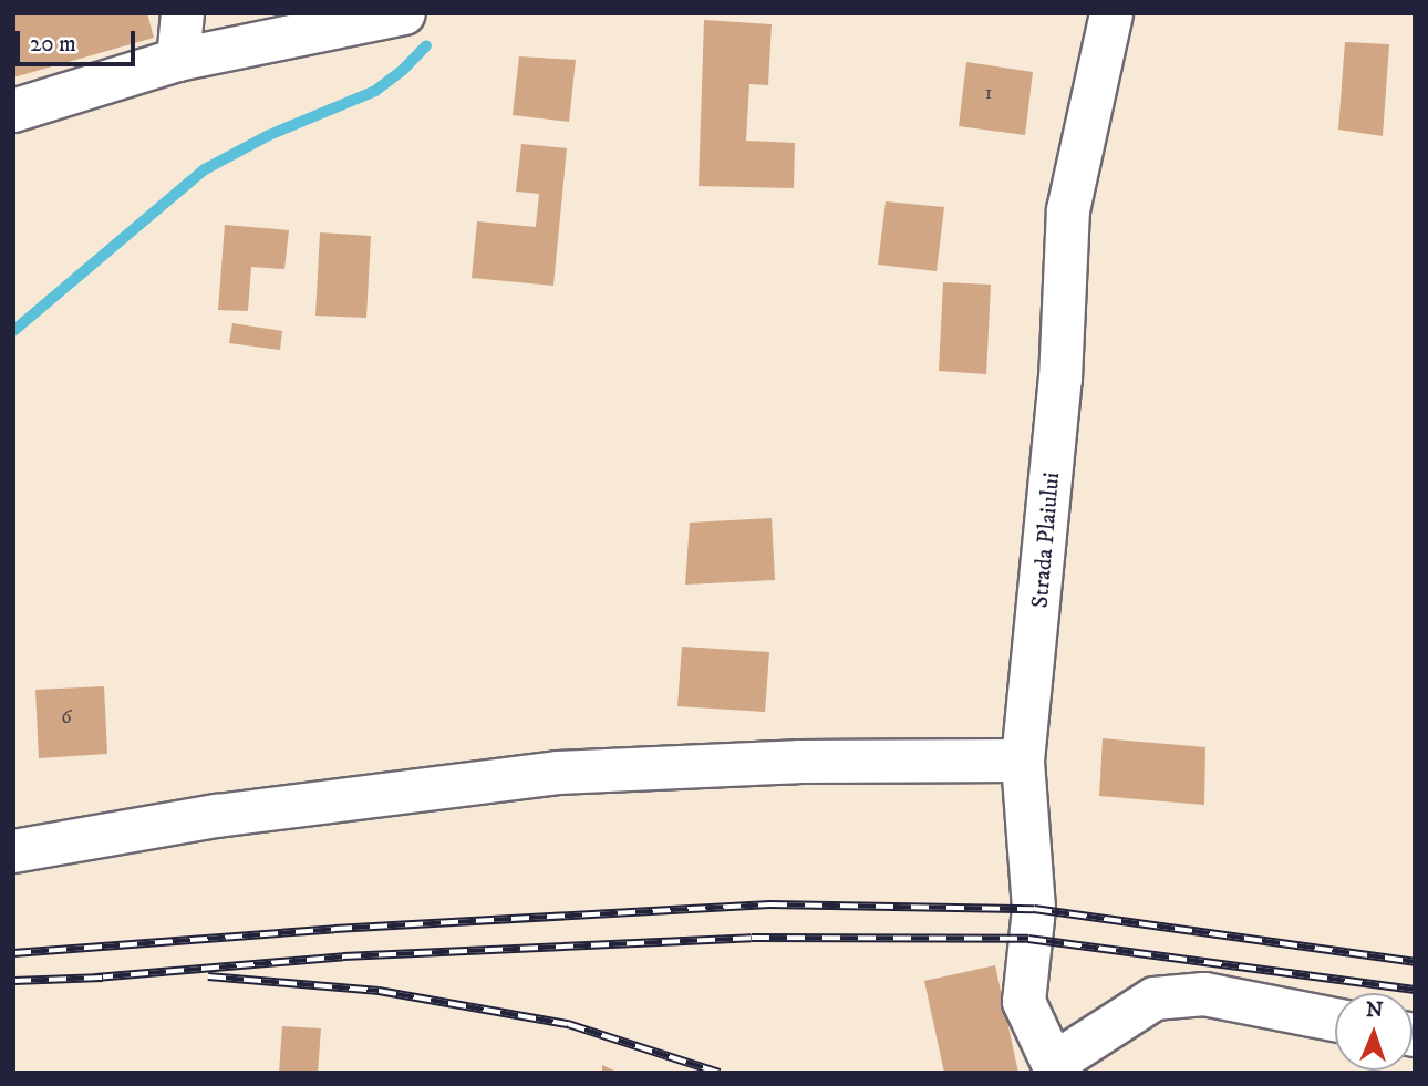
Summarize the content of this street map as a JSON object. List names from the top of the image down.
{
  "streets": {
    "street": ["Strada Plaiului"]
  },
  "house_numbers": ["1", "6"],
  "scale_bar": "20 m",
  "north": "top"
}
